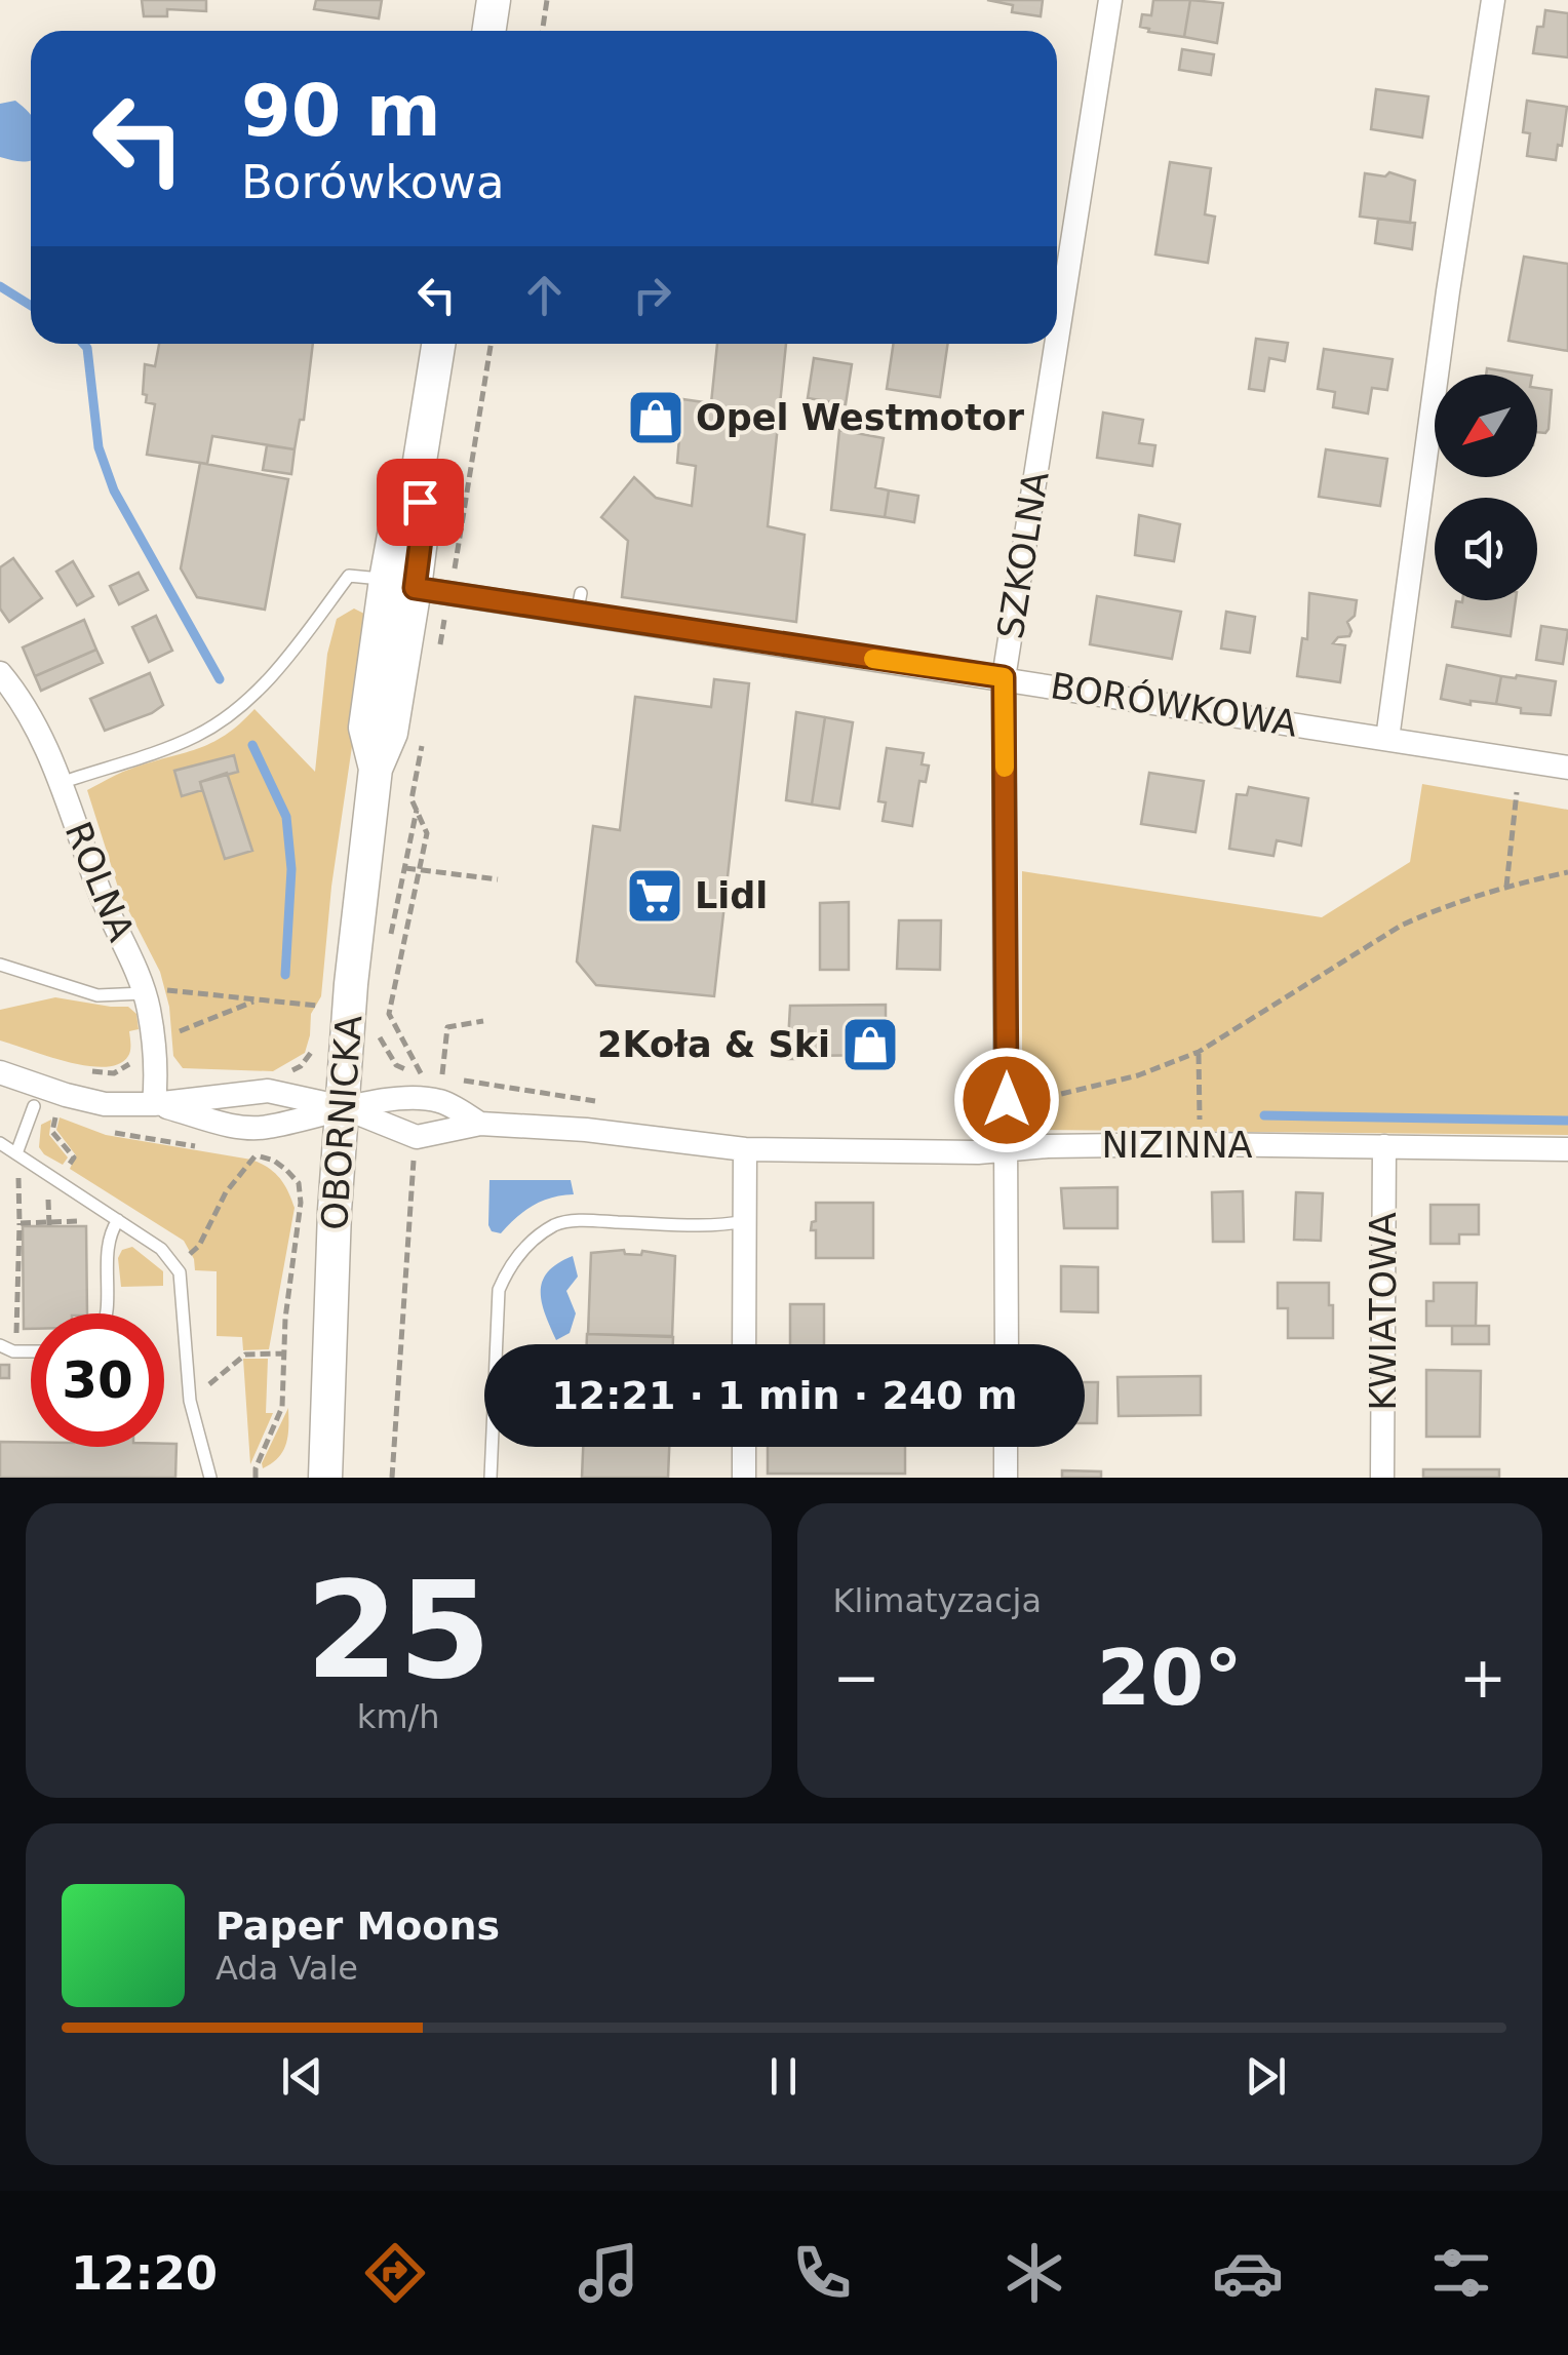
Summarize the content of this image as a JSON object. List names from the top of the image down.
{
  "streets": {
    "main road": ["OBORNICKA"],
    "street": [
      "SZKOLNA",
      "BORÓWKOWA",
      "ROLNA",
      "NIZINNA",
      "KWIATOWA"
    ]
  },
  "crossings": [
    ["SZKOLNA", "BORÓWKOWA"],
    ["SZKOLNA", "NIZINNA"],
    ["BORÓWKOWA", "OBORNICKA"],
    ["OBORNICKA", "NIZINNA"],
    ["NIZINNA", "KWIATOWA"]
  ],
  "places": {
    "shop": ["Opel Westmotor", "2Koła & Ski"],
    "supermarket": ["Lidl"]
  },
  "north": "bottom left",
  "page": {
    "turn": ["90 m", "Borówkowa"],
    "limit": "30",
    "trip": "12:21 · 1 min · 240 m",
    "tile": [
      ["25", "km/h"],
      "Klimatyzacja"
    ],
    "heat": ["−", "20°", "+"],
    "song": ["Paper Moons", "Ada Vale"],
    "tabs": "12:20"
  }
}
